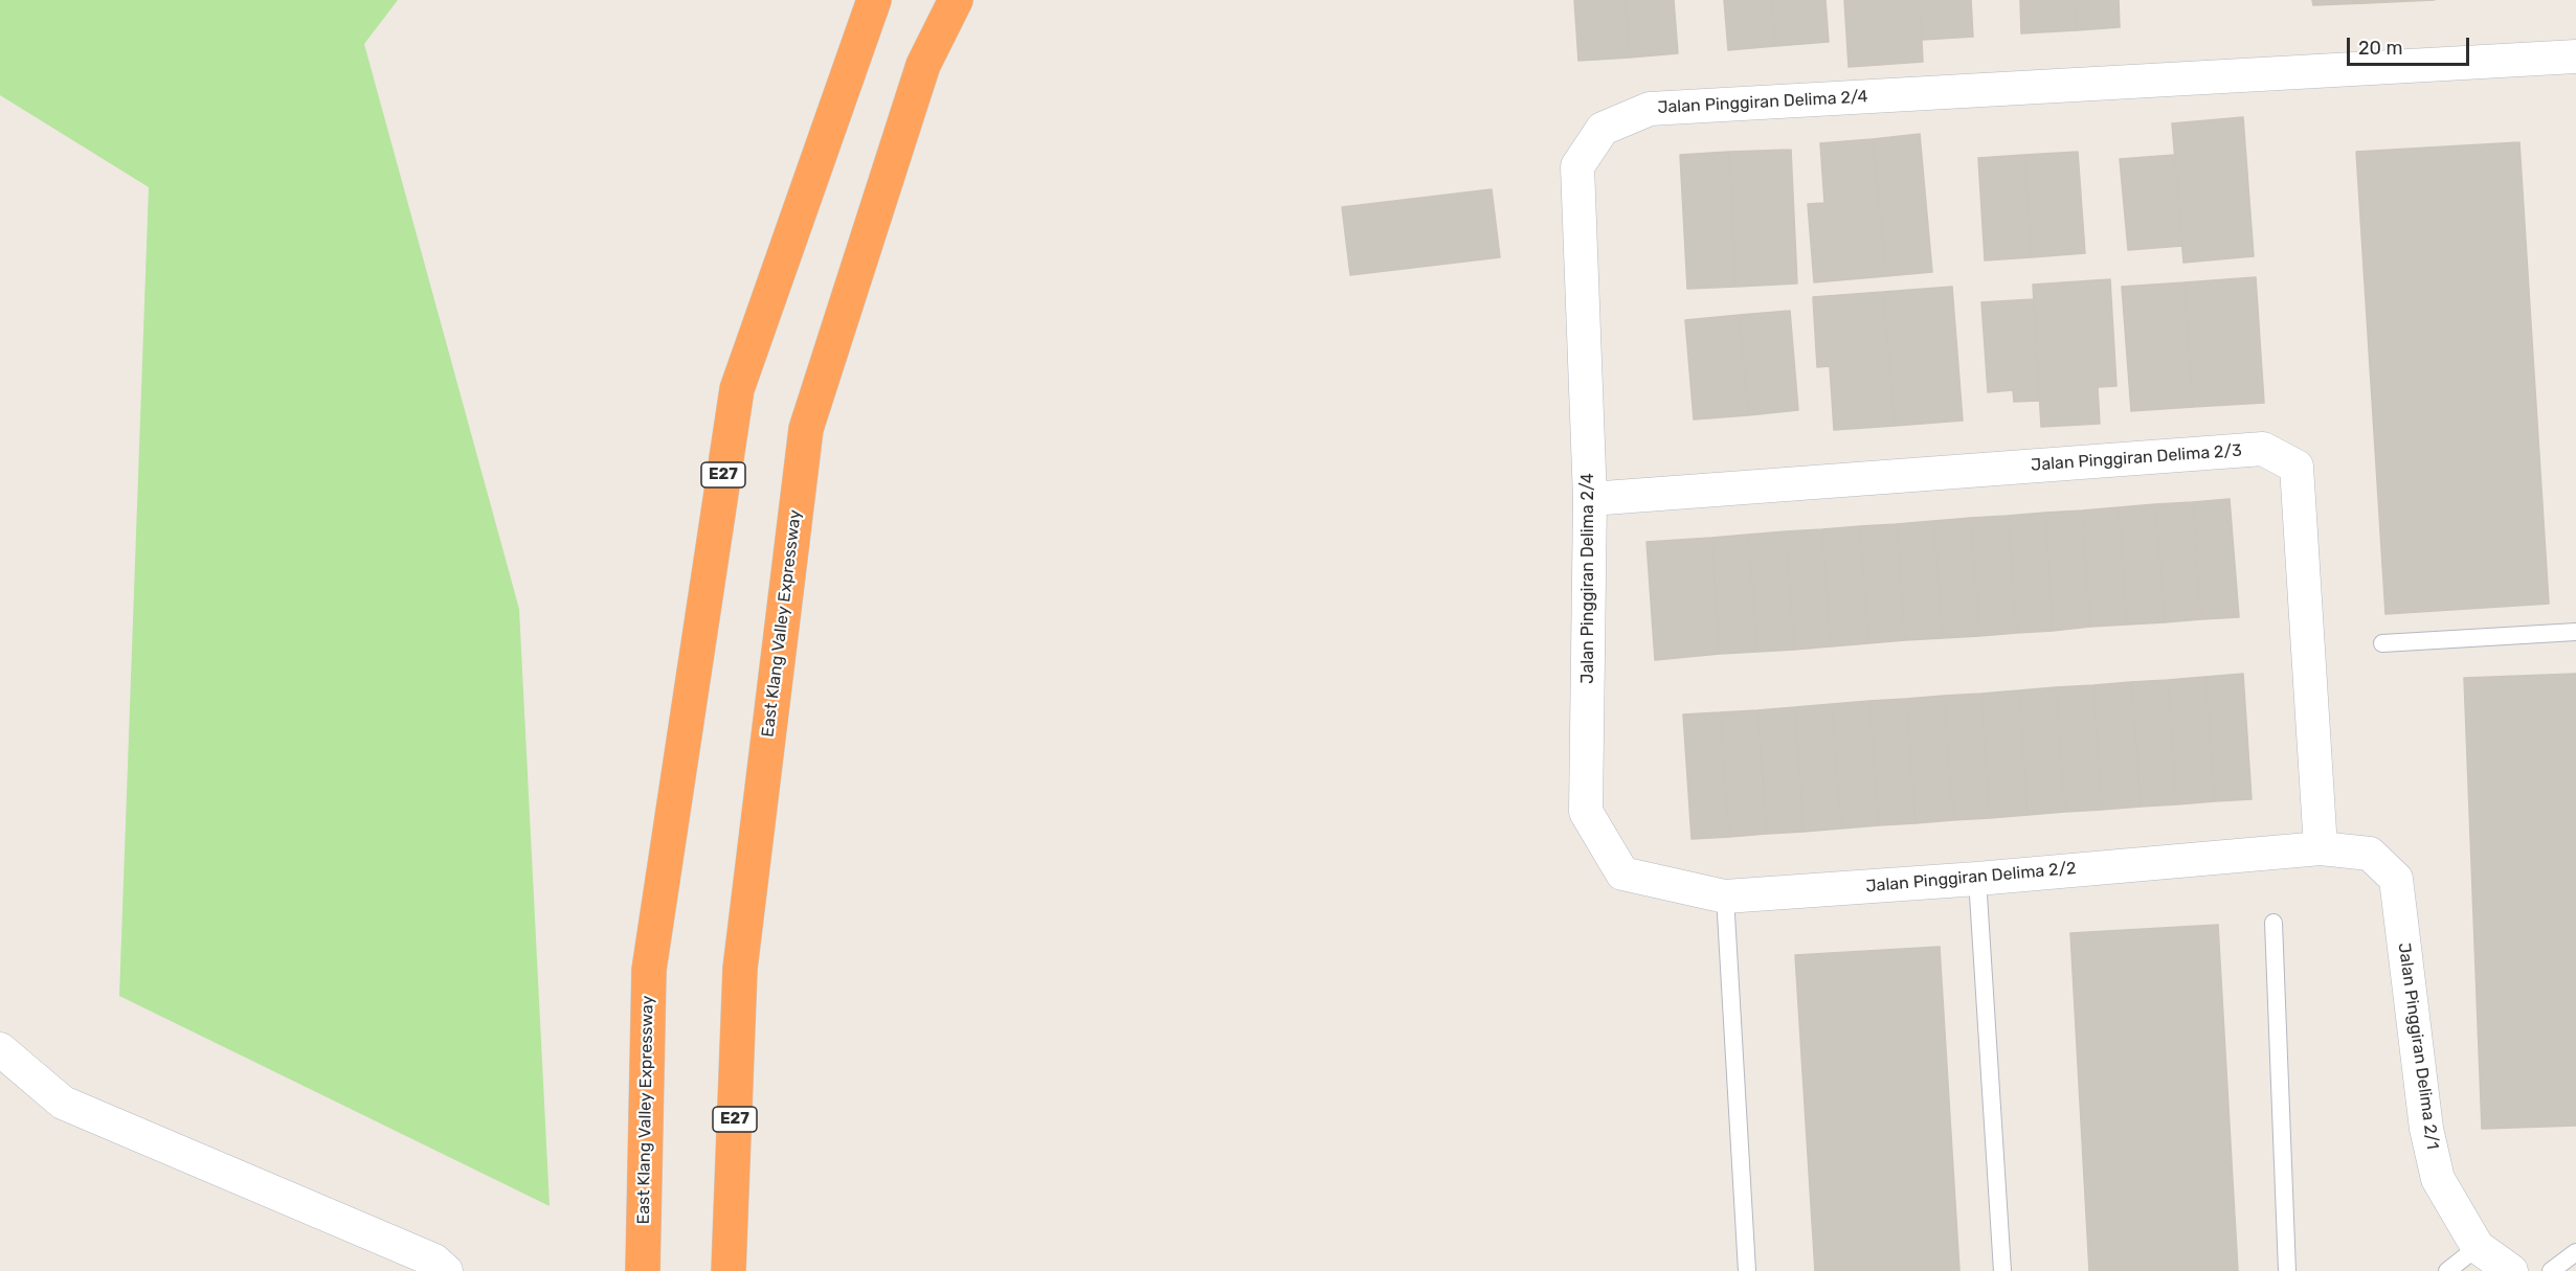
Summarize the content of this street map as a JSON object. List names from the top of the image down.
{
  "streets": {
    "highway": ["E27", "East Klang Valley Expressway"],
    "street": [
      "Jalan Pinggiran Delima 2/4",
      "Jalan Pinggiran Delima 2/3",
      "Jalan Pinggiran Delima 2/2",
      "Jalan Pinggiran Delima 2/1"
    ]
  },
  "crossings": [
    ["Jalan Pinggiran Delima 2/4", "Jalan Pinggiran Delima 2/3"],
    ["Jalan Pinggiran Delima 2/4", "Jalan Pinggiran Delima 2/2"],
    ["Jalan Pinggiran Delima 2/3", "Jalan Pinggiran Delima 2/2"],
    ["Jalan Pinggiran Delima 2/3", "Jalan Pinggiran Delima 2/1"],
    ["Jalan Pinggiran Delima 2/2", "Jalan Pinggiran Delima 2/1"]
  ],
  "scale_bar": "20 m"
}
